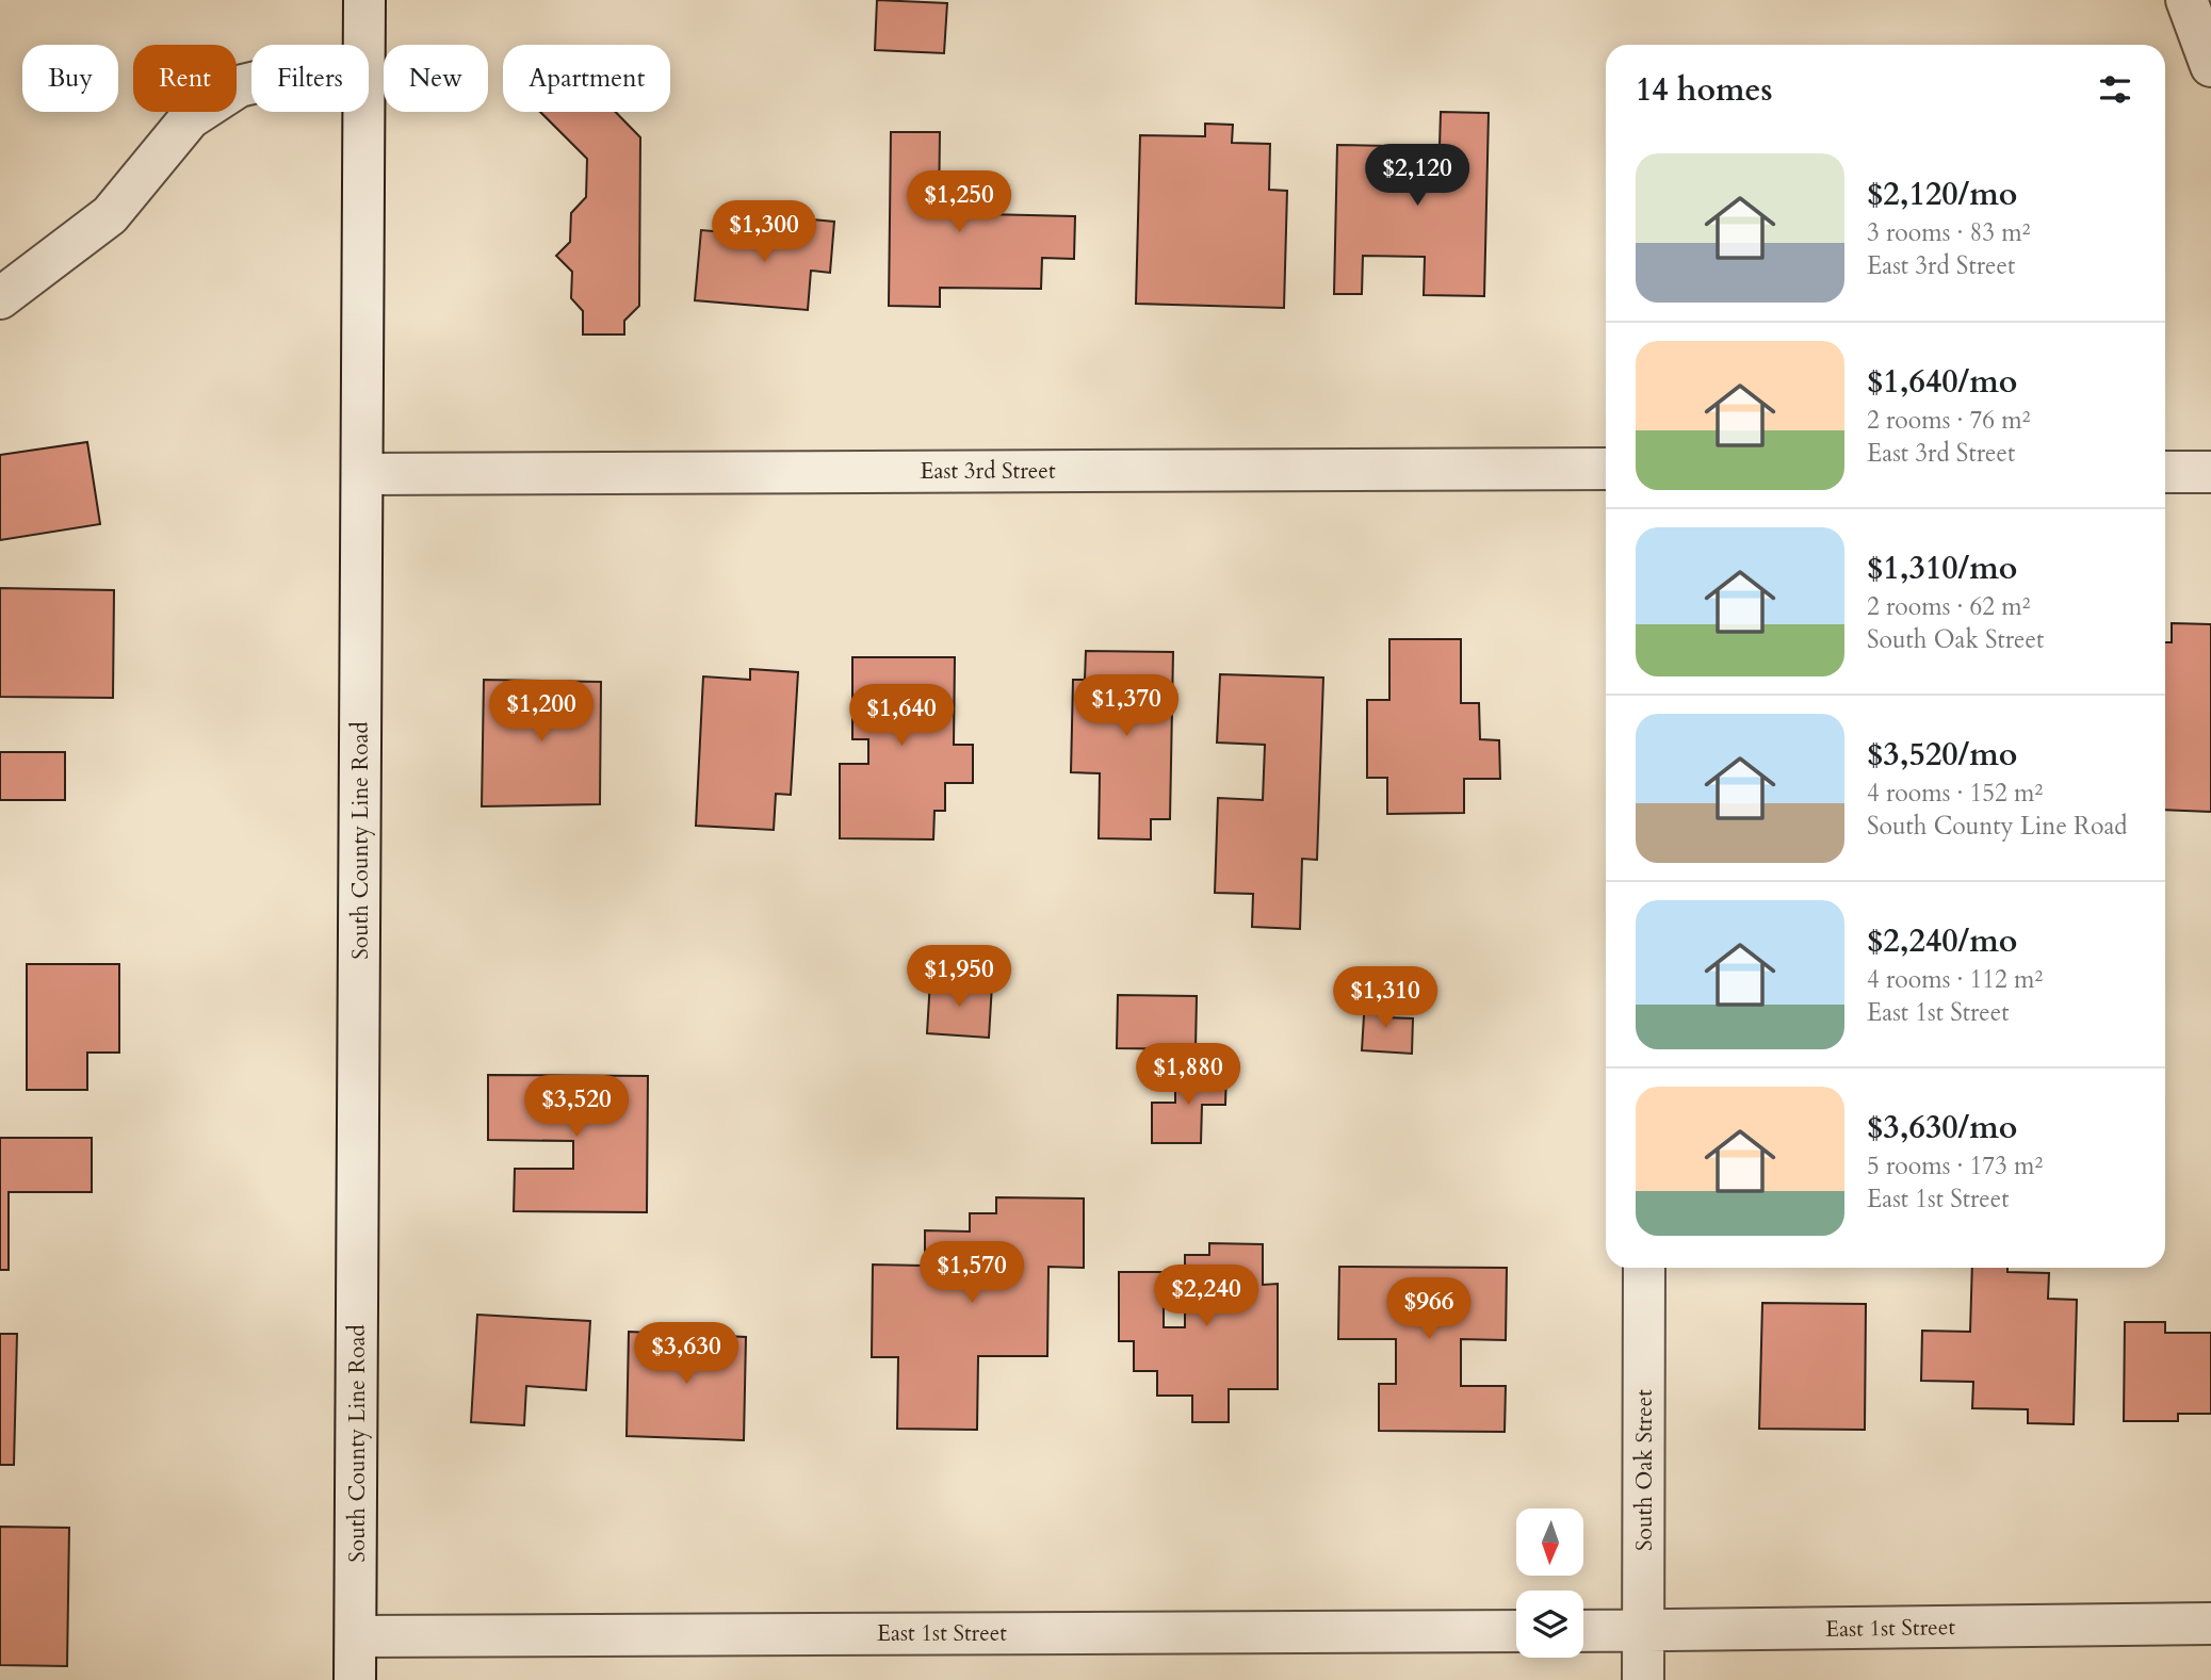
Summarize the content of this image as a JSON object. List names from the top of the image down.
{
  "streets": {
    "street": [
      "East 3rd Street",
      "South County Line Road",
      "South Oak Street",
      "East 1st Street"
    ]
  },
  "crossings": [
    ["East 3rd Street", "South County Line Road"],
    ["South County Line Road", "East 1st Street"],
    ["South Oak Street", "East 1st Street"]
  ],
  "north": "bottom",
  "page": {
    "chip": [
      "Buy",
      "Rent",
      "Filters",
      "New",
      "Apartment"
    ],
    "heading": "14 homes",
    "list": [
      {
        "name": "$2,120/mo",
        "note": "3 rooms · 83 m² · East 3rd Street"
      },
      {
        "name": "$1,640/mo",
        "note": "2 rooms · 76 m² · East 3rd Street"
      },
      {
        "name": "$1,310/mo",
        "note": "2 rooms · 62 m² · South Oak Street"
      },
      {
        "name": "$3,520/mo",
        "note": "4 rooms · 152 m² · South County Line Road"
      },
      {
        "name": "$2,240/mo",
        "note": "4 rooms · 112 m² · East 1st Street"
      },
      {
        "name": "$3,630/mo",
        "note": "5 rooms · 173 m² · East 1st Street"
      }
    ],
    "price": [
      "$2,120",
      "$1,250",
      "$1,300",
      "$1,370",
      "$1,200",
      "$1,640",
      "$1,950",
      "$1,310",
      "$1,880",
      "$3,520",
      "$1,570",
      "$2,240",
      "$966",
      "$3,630"
    ]
  }
}
